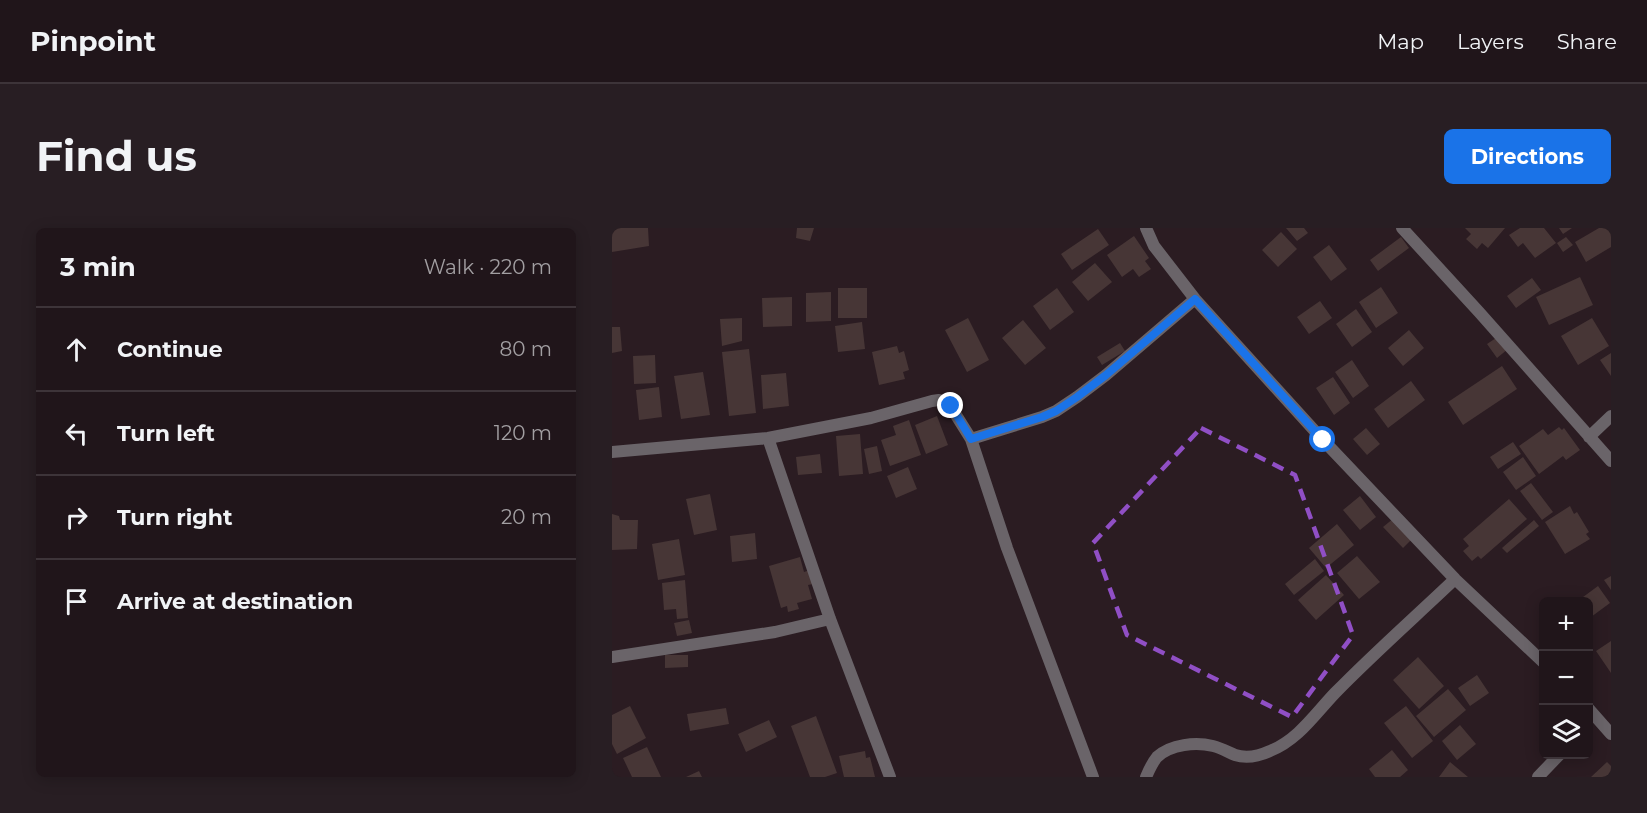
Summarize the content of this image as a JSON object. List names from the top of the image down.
{
  "page": {
    "header": "Pinpoint",
    "nav": ["Map", "Layers", "Share"],
    "buttons": "Directions",
    "title": "Find us",
    "heading": ["3 min", "Walk · 220 m"],
    "list": [
      ["Continue", "80 m"],
      ["Turn left", "120 m"],
      ["Turn right", "20 m"],
      "Arrive at destination"
    ],
    "map_buttons": ["+", "−"]
  }
}
